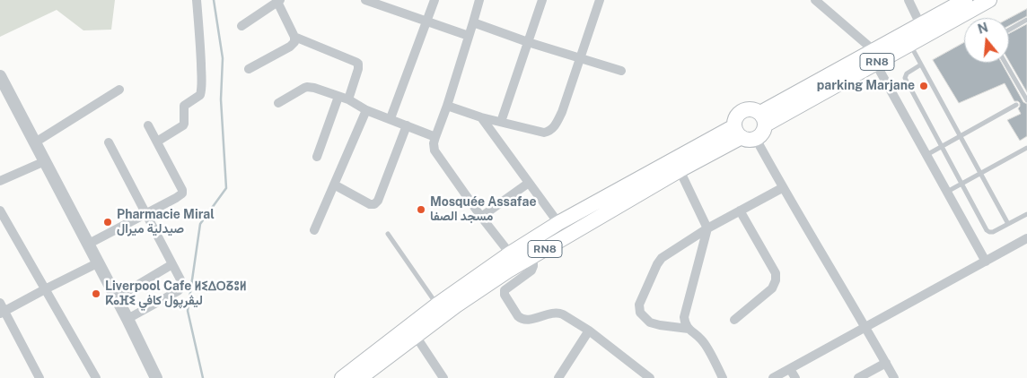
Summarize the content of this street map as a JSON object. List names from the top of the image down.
{
  "streets": {
    "main road": ["RN8"]
  },
  "places": [
    "parking Marjane",
    "Mosquée Assafae مسجد الصفا",
    "Pharmacie Miral صيدلية ميرال",
    "Liverpool Cafe ⵍⵉⵠⵔⵒⵓⵍ ⴽⴰⴼⵉ ليڤرپول كافي"
  ],
  "north": "top"
}
